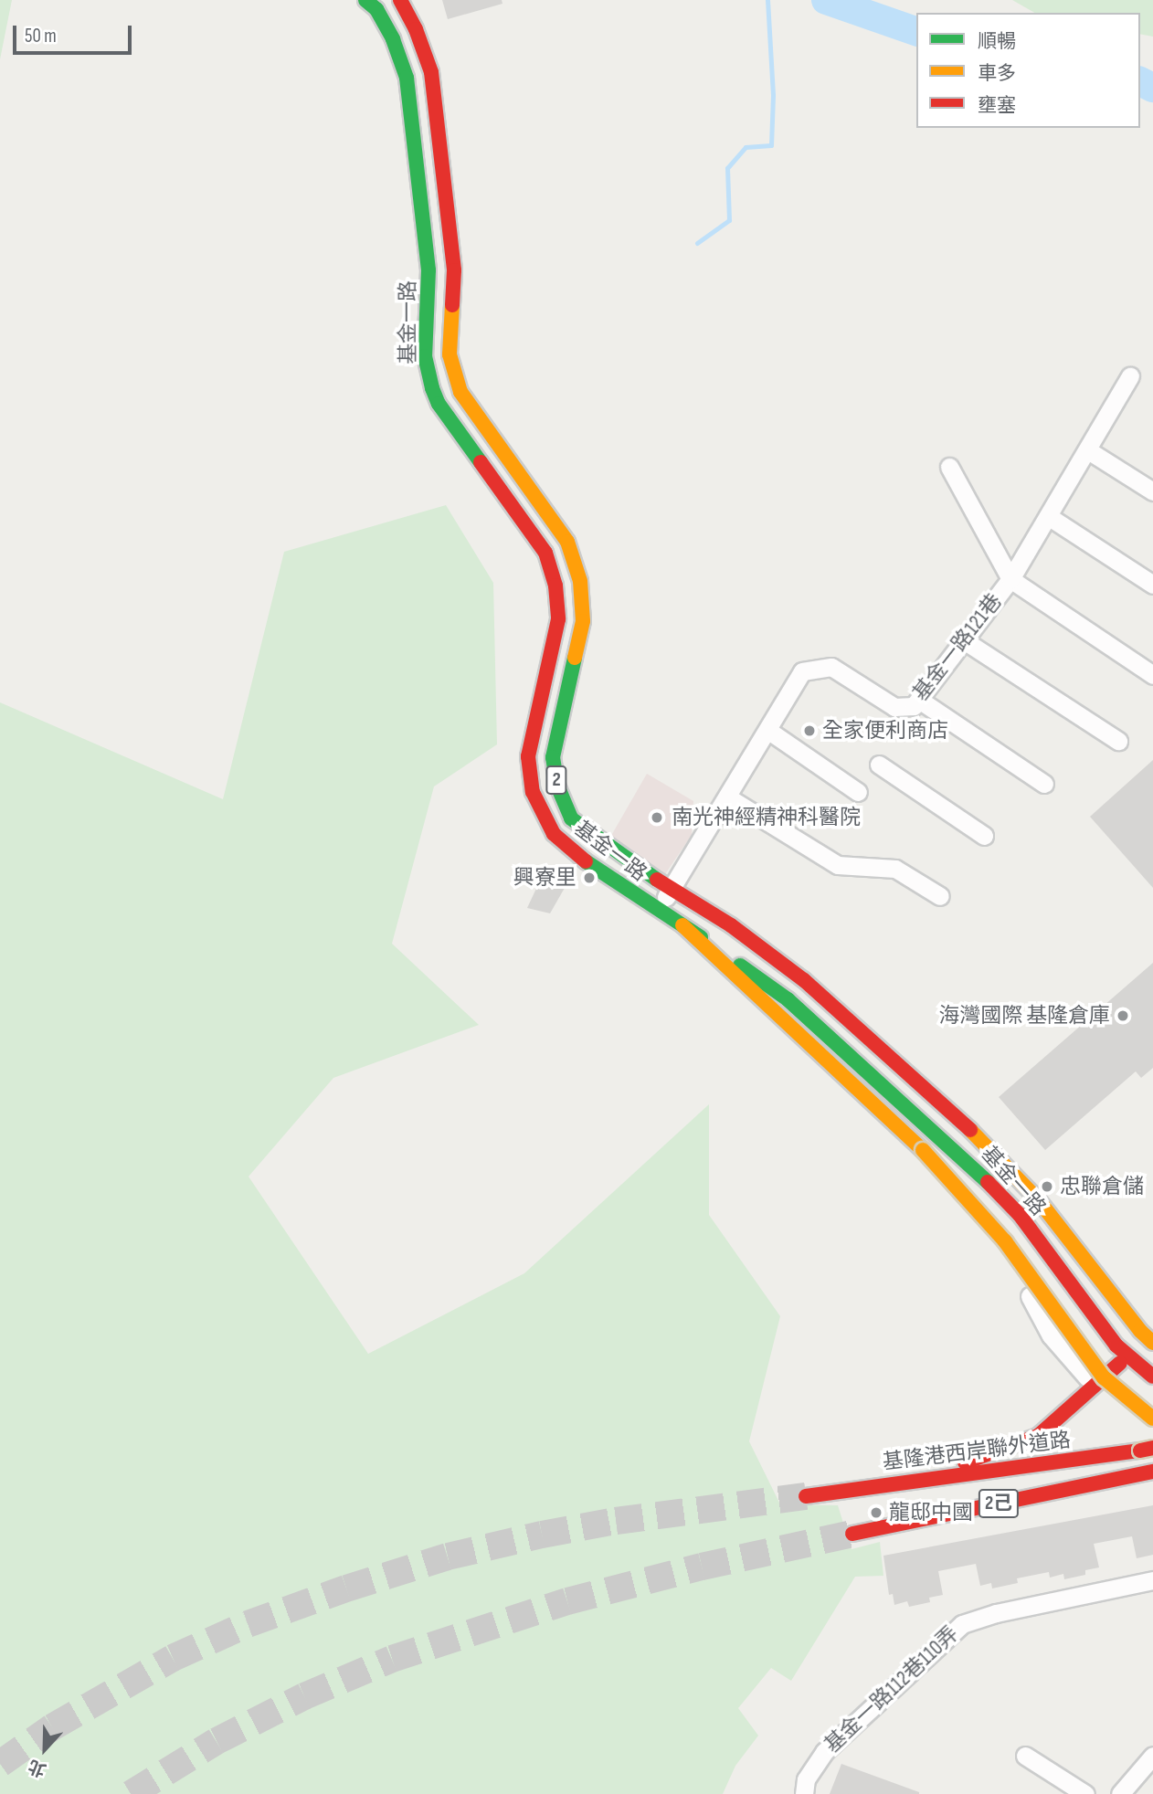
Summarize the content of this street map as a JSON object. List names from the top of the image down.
{
  "streets": {
    "main road": [
      "基金一路",
      "2",
      "基隆港西岸聯外道路",
      "2己"
    ],
    "street": ["基金一路121巷", "基金一路112巷110弄"]
  },
  "crossings": [
    ["基金一路", "基金一路121巷"],
    ["基隆港西岸聯外道路", "2己"]
  ],
  "places": [
    "全家便利商店",
    "南光神經精神科醫院",
    "興寮里",
    "海灣國際 基隆倉庫",
    "忠聯倉儲",
    "龍邸中國"
  ],
  "legend": ["順暢", "車多", "壅塞"],
  "scale_bar": "50 m",
  "north": "bottom"
}
